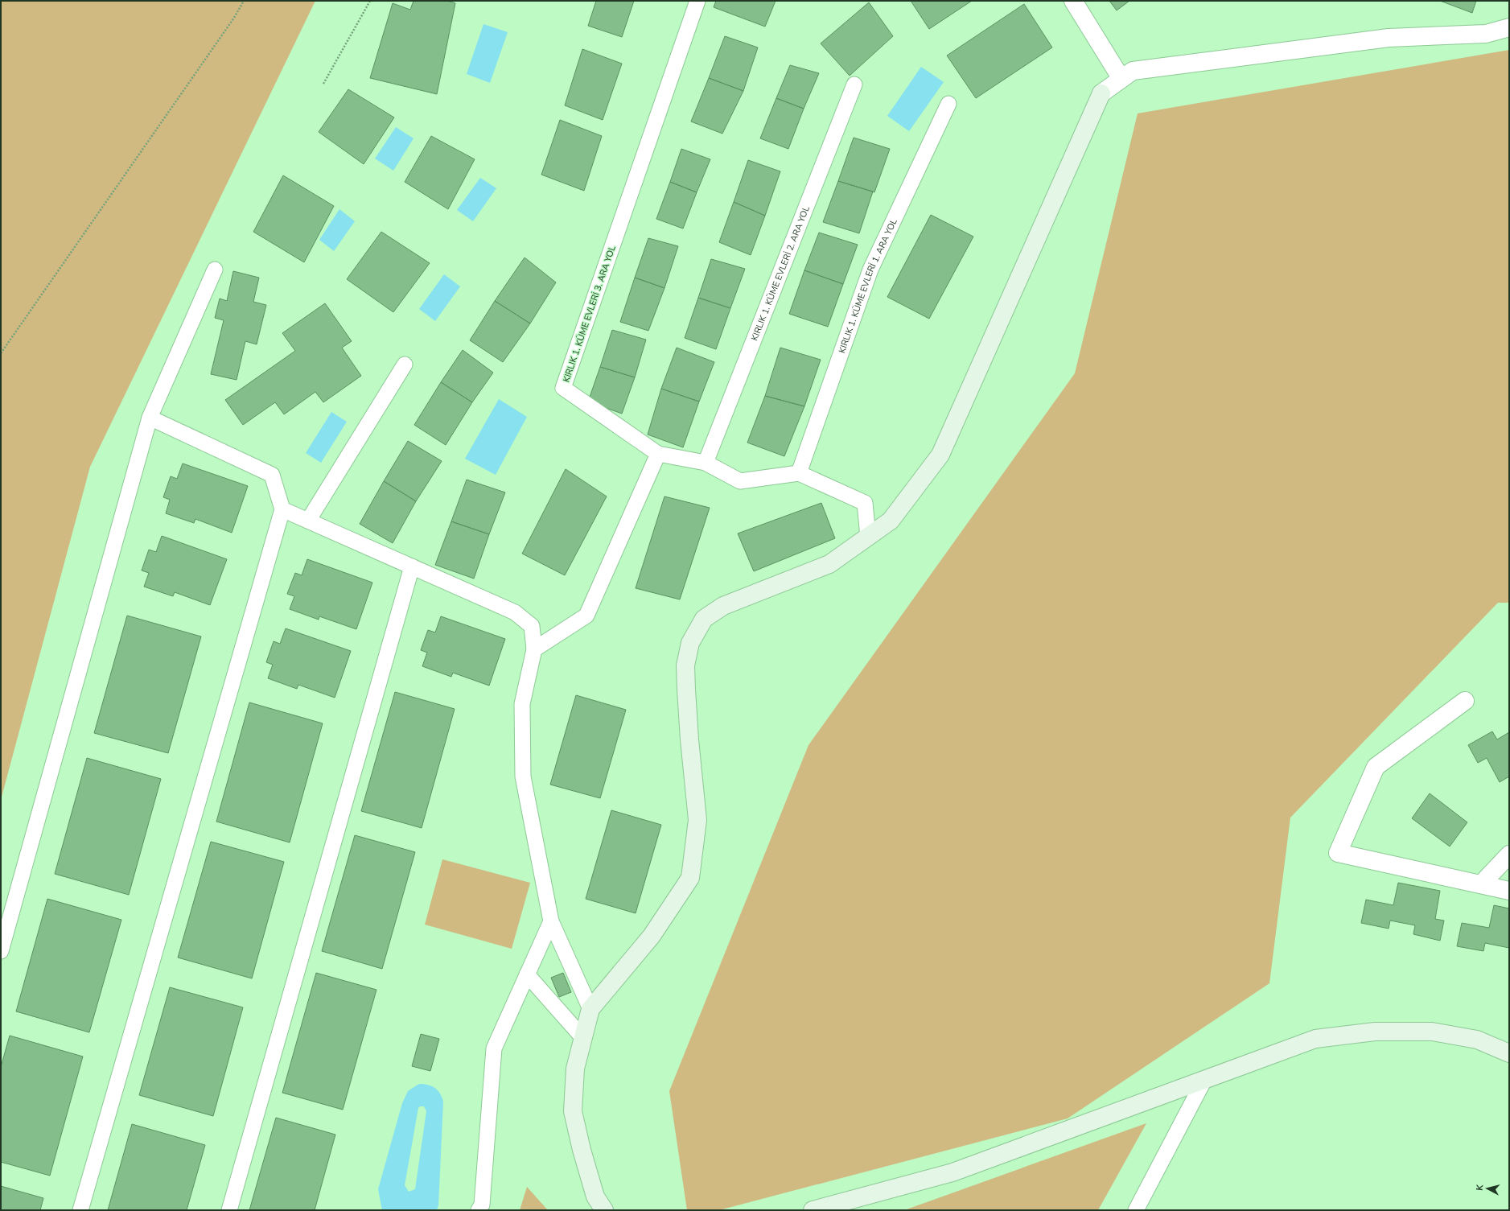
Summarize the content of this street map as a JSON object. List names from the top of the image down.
{
  "streets": {
    "lane": ["KIRLIK 1. KÜME EVLERİ 2. ARA YOL", "KIRLIK 1. KÜME EVLERİ 1. ARA YOL", "KIRLIK 1. KÜME EVLERİ 3. ARA YOL"]
  },
  "crossings": [
    ["KIRLIK 1. KÜME EVLERİ 2. ARA YOL", "KIRLIK 1. KÜME EVLERİ 3. ARA YOL"],
    ["KIRLIK 1. KÜME EVLERİ 1. ARA YOL", "KIRLIK 1. KÜME EVLERİ 3. ARA YOL"]
  ],
  "north": "left"
}
